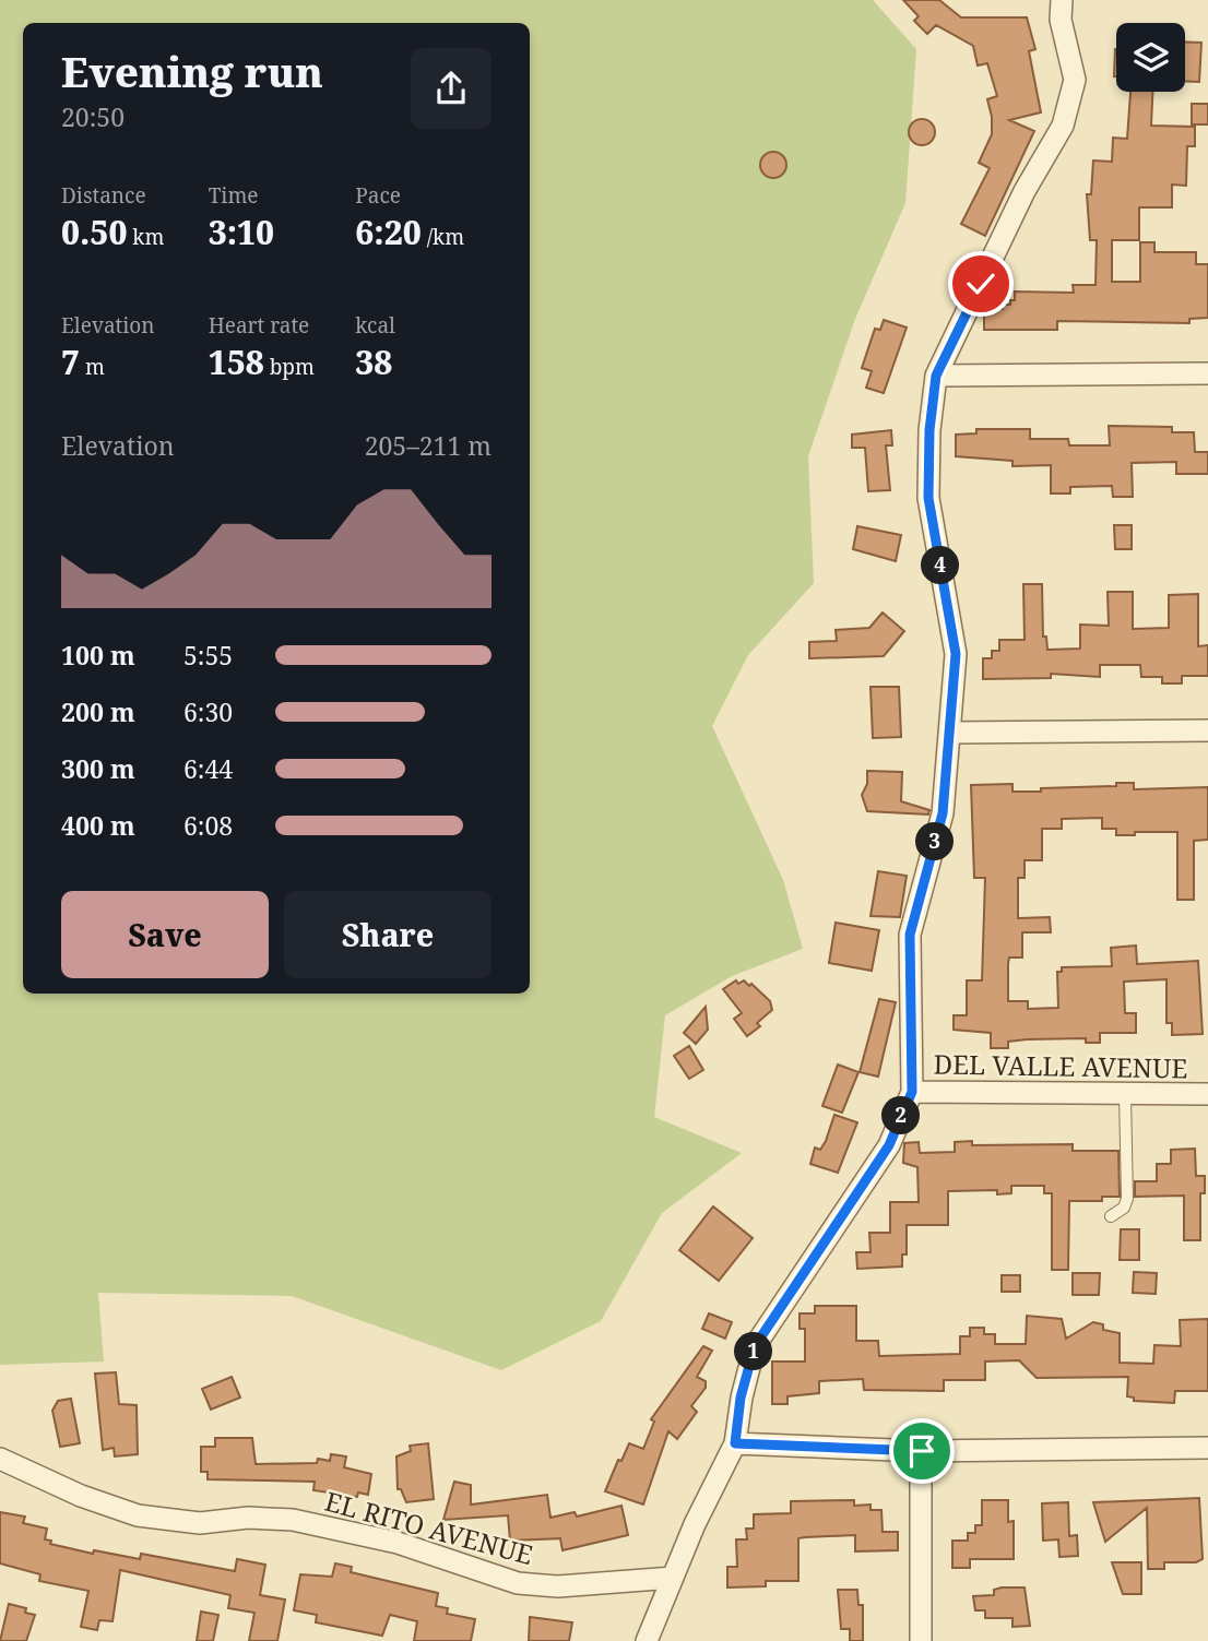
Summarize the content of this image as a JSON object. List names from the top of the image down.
{
  "streets": {
    "street": ["DEL VALLE AVENUE", "EL RITO AVENUE"]
  },
  "page": {
    "heading": ["Evening run", "20:50"],
    "stats": [
      ["Distance", "0.50 km"],
      ["Time", "3:10"],
      ["Pace", "6:20 /km"],
      ["Elevation", "7 m"],
      ["Heart rate", "158 bpm"],
      ["kcal", "38"]
    ],
    "chart": ["Elevation", "205–211 m"],
    "pins": [
      "4",
      "3",
      "2",
      "1"
    ],
    "list": [
      {
        "name": "100 m",
        "note": "5:55"
      },
      {
        "name": "200 m",
        "note": "6:30"
      },
      {
        "name": "300 m",
        "note": "6:44"
      },
      {
        "name": "400 m",
        "note": "6:08"
      }
    ],
    "buttons": ["Save", "Share"]
  }
}
